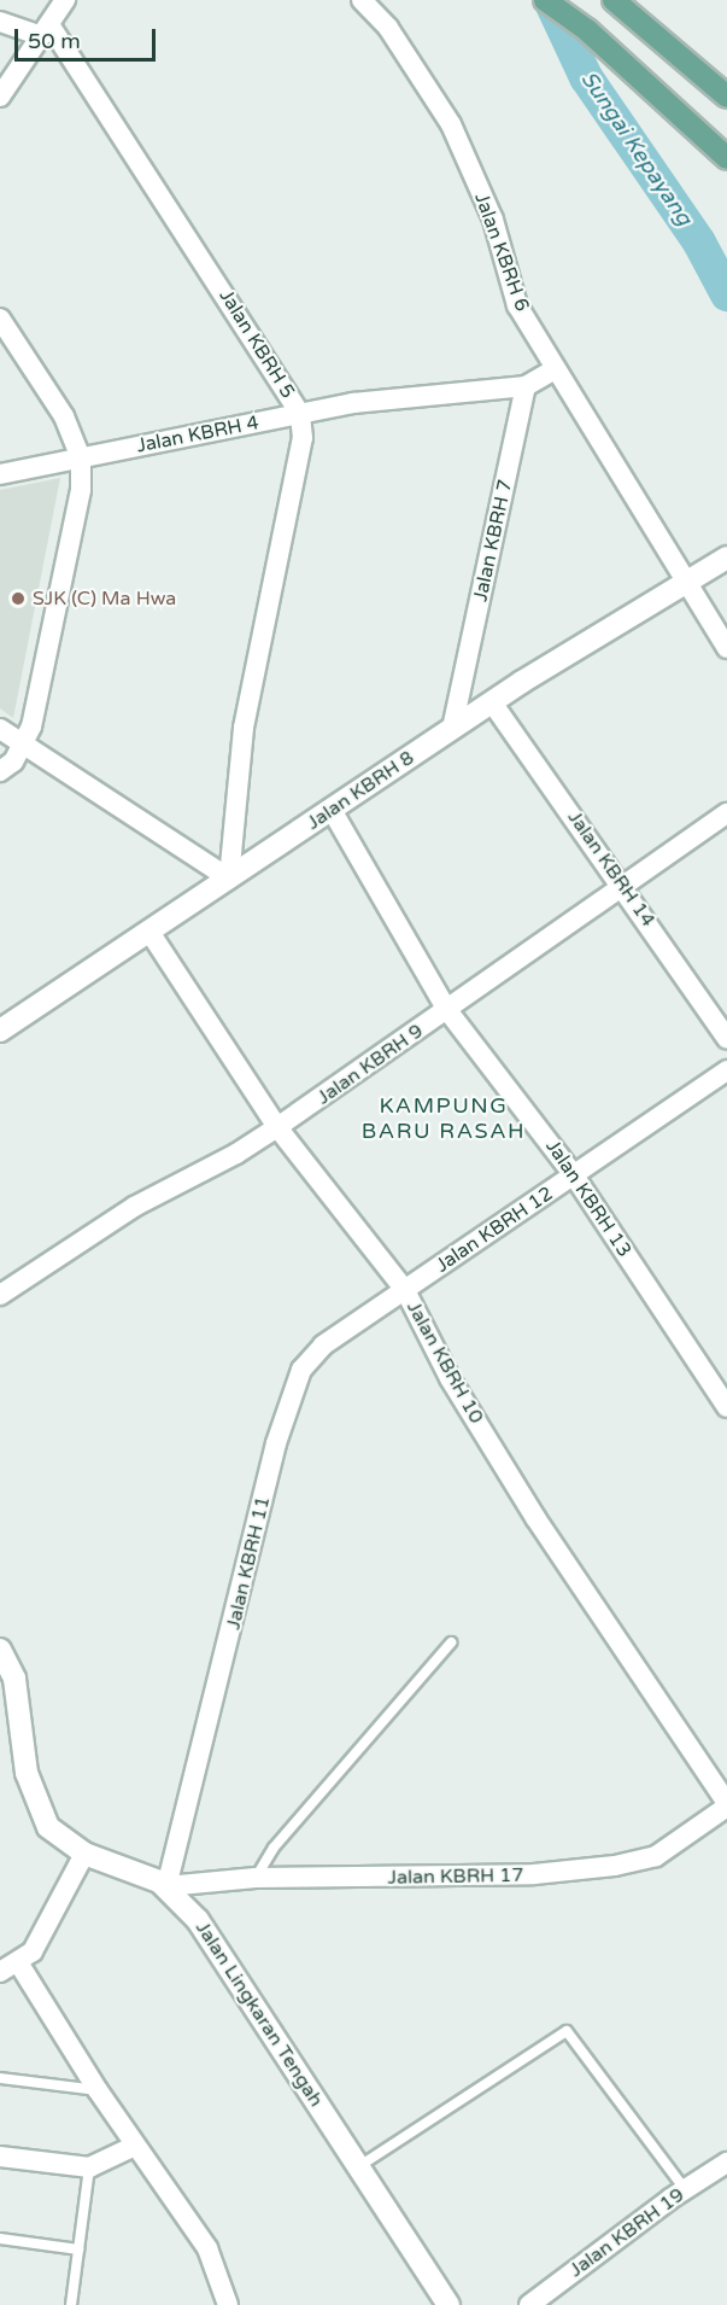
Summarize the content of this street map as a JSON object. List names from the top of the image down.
{
  "streets": {
    "street": [
      "Jalan KBRH 6",
      "Jalan KBRH 5",
      "Jalan KBRH 4",
      "Jalan KBRH 7",
      "Jalan KBRH 8",
      "Jalan KBRH 14",
      "Jalan KBRH 9",
      "Jalan KBRH 13",
      "Jalan KBRH 12",
      "Jalan KBRH 10",
      "Jalan KBRH 11",
      "Jalan KBRH 17",
      "Jalan Lingkaran Tengah",
      "Jalan KBRH 19"
    ]
  },
  "crossings": [
    ["Jalan KBRH 6", "Jalan KBRH 8"],
    ["Jalan KBRH 5", "Jalan KBRH 4"],
    ["Jalan KBRH 5", "Jalan KBRH 8"],
    ["Jalan KBRH 4", "Jalan KBRH 7"],
    ["Jalan KBRH 7", "Jalan KBRH 8"],
    ["Jalan KBRH 8", "Jalan KBRH 14"],
    ["Jalan KBRH 8", "Jalan KBRH 13"],
    ["Jalan KBRH 8", "Jalan KBRH 10"],
    ["Jalan KBRH 14", "Jalan KBRH 9"],
    ["Jalan KBRH 9", "Jalan KBRH 13"],
    ["Jalan KBRH 9", "Jalan KBRH 10"],
    ["Jalan KBRH 13", "Jalan KBRH 12"],
    ["Jalan KBRH 12", "Jalan KBRH 10"],
    ["Jalan KBRH 12", "Jalan KBRH 11"],
    ["Jalan KBRH 10", "Jalan KBRH 11"],
    ["Jalan KBRH 10", "Jalan KBRH 17"],
    ["Jalan KBRH 11", "Jalan KBRH 17"],
    ["Jalan KBRH 11", "Jalan Lingkaran Tengah"],
    ["Jalan KBRH 17", "Jalan Lingkaran Tengah"]
  ],
  "districts": ["KAMPUNG BARU RASAH"],
  "water": ["Sungai Kepayang"],
  "places": ["SJK (C) Ma Hwa"],
  "scale_bar": "50 m"
}
